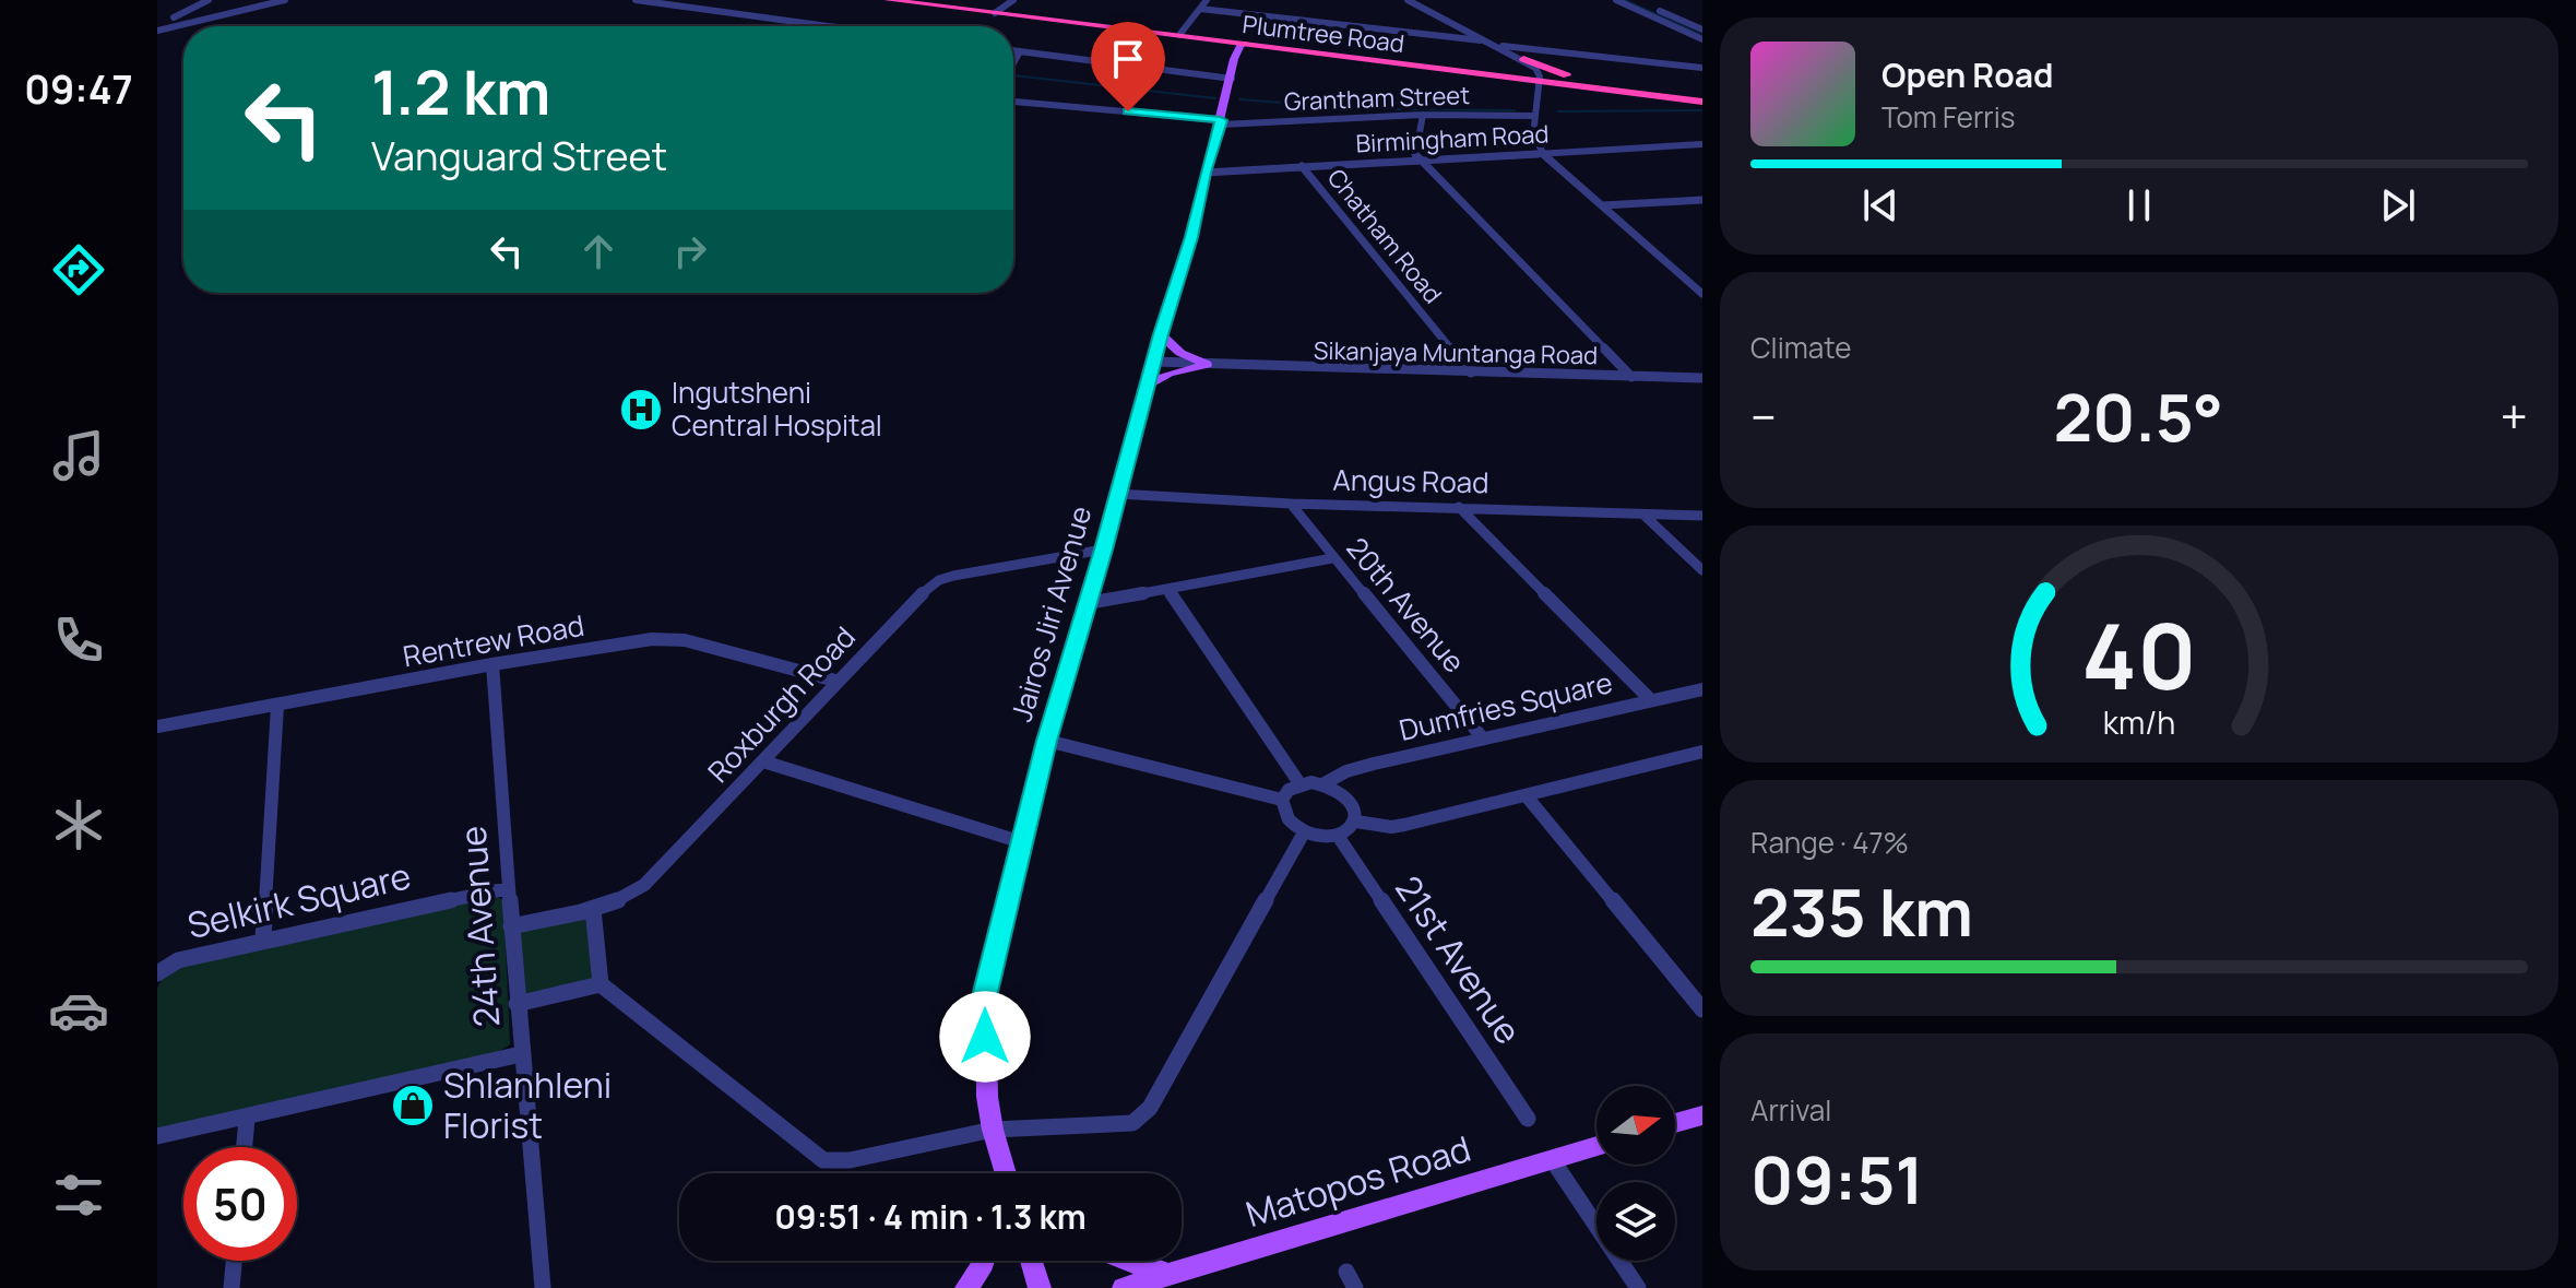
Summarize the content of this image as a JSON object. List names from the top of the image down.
{
  "streets": {
    "highway": ["Plumtree Road"],
    "main road": ["Jairos Jiri Avenue", "Matopos Road"],
    "street": [
      "Grantham Street",
      "Birmingham Road",
      "Chatham Road",
      "Sikanjaya Muntanga Road",
      "Angus Road",
      "20th Avenue",
      "Rentrew Road",
      "Roxburgh Road",
      "Dumfries Square",
      "Selkirk Square",
      "24th Avenue",
      "21st Avenue"
    ]
  },
  "crossings": [
    ["Plumtree Road", "Jairos Jiri Avenue"],
    ["Grantham Street", "Jairos Jiri Avenue"],
    ["Birmingham Road", "Chatham Road"],
    ["Birmingham Road", "Jairos Jiri Avenue"],
    ["Chatham Road", "Sikanjaya Muntanga Road"],
    ["Sikanjaya Muntanga Road", "Jairos Jiri Avenue"],
    ["Angus Road", "20th Avenue"],
    ["Angus Road", "Jairos Jiri Avenue"],
    ["20th Avenue", "Dumfries Square"],
    ["Jairos Jiri Avenue", "Roxburgh Road"],
    ["Rentrew Road", "Roxburgh Road"],
    ["Rentrew Road", "24th Avenue"],
    ["Roxburgh Road", "24th Avenue"],
    ["Dumfries Square", "21st Avenue"],
    ["Selkirk Square", "24th Avenue"]
  ],
  "places": {
    "hospital": ["Ingutsheni Central Hospital"],
    "shop": ["Shlanhleni Florist"]
  },
  "north": "right",
  "page": {
    "tabs": "09:47",
    "turn": ["1.2 km", "Vanguard Street"],
    "song": ["Open Road", "Tom Ferris"],
    "tile": [
      "Climate",
      ["Range · 47%", "235 km"],
      ["Arrival", "09:51"]
    ],
    "heat": ["−", "20.5°", "+"],
    "limit": "50",
    "trip": "09:51 · 4 min · 1.3 km",
    "gauge": ["40", "km/h"]
  }
}
